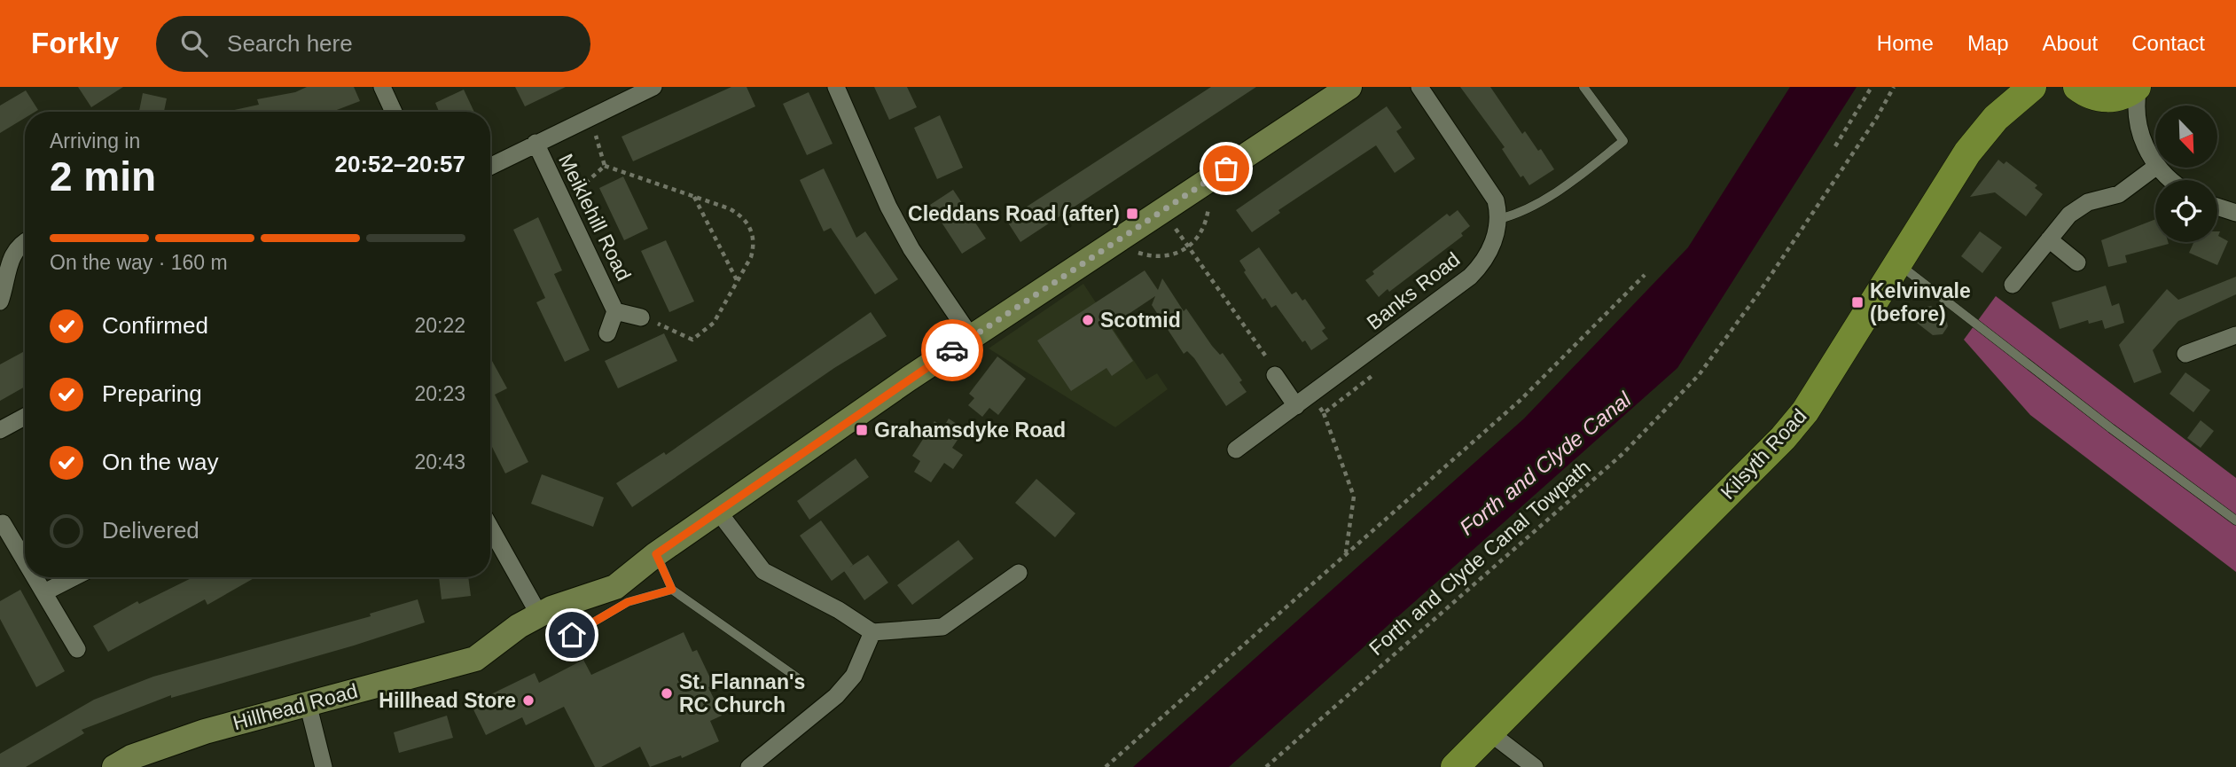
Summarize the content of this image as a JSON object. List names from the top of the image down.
{
  "streets": {
    "main road": ["Kilsyth Road"],
    "street": ["Meiklehill Road", "Banks Road", "Hillhead Road"],
    "path": ["Forth and Clyde Canal Towpath"]
  },
  "water": ["Forth and Clyde Canal"],
  "places": {
    "transit": ["Cleddans Road (after)", "Kelvinvale (before)", "Grahamsdyke Road"],
    "other": ["Scotmid", "St. Flannan's RC Church", "Hillhead Store"]
  },
  "north": "bottom right",
  "page": {
    "header": "Forkly",
    "search": "Search here",
    "nav": [
      "Home",
      "Map",
      "About",
      "Contact"
    ],
    "heading": ["2 min", "Arriving in", "20:52–20:57"],
    "bar": "On the way · 160 m",
    "list": [
      ["Confirmed", "20:22"],
      ["Preparing", "20:23"],
      ["On the way", "20:43"],
      "Delivered"
    ]
  }
}
